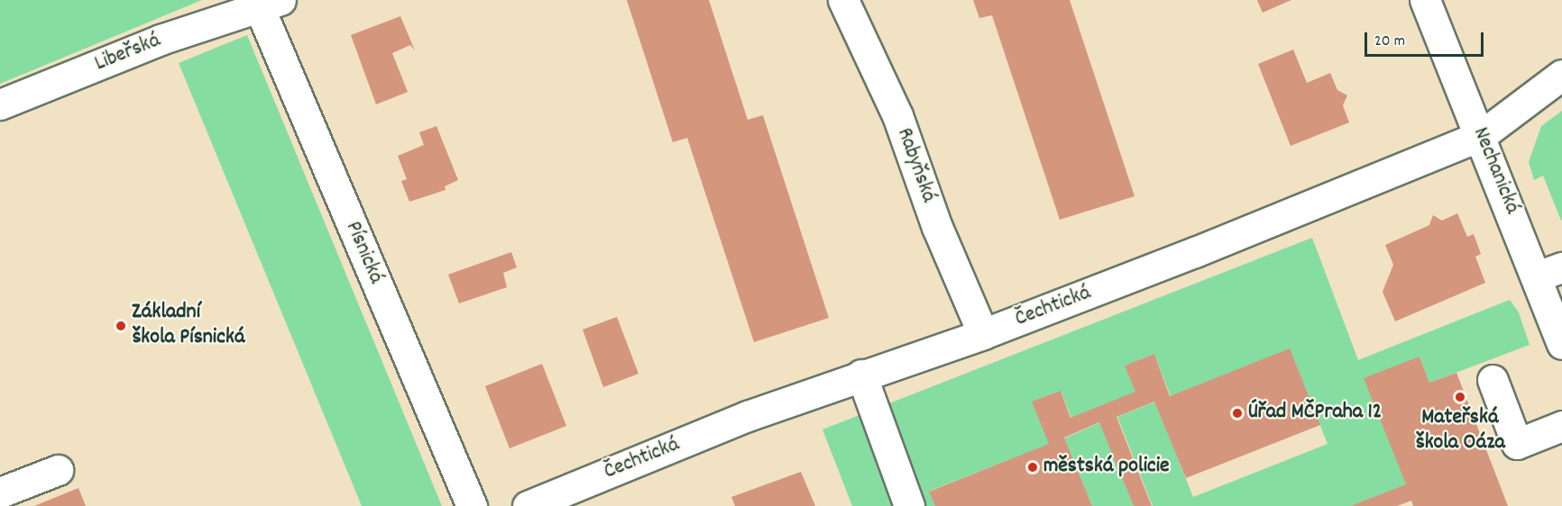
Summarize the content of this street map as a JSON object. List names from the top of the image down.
{
  "streets": {
    "street": [
      "Libeřská",
      "Rabyňská",
      "Nechanická",
      "Písnická",
      "Čechtická"
    ]
  },
  "crossings": [
    ["Libeřská", "Písnická"],
    ["Rabyňská", "Čechtická"],
    ["Nechanická", "Čechtická"]
  ],
  "places": [
    "Základní škola Písnická",
    "Mateřská škola Oáza",
    "Úřad MČPraha 12",
    "městská policie"
  ],
  "scale_bar": "20 m"
}
